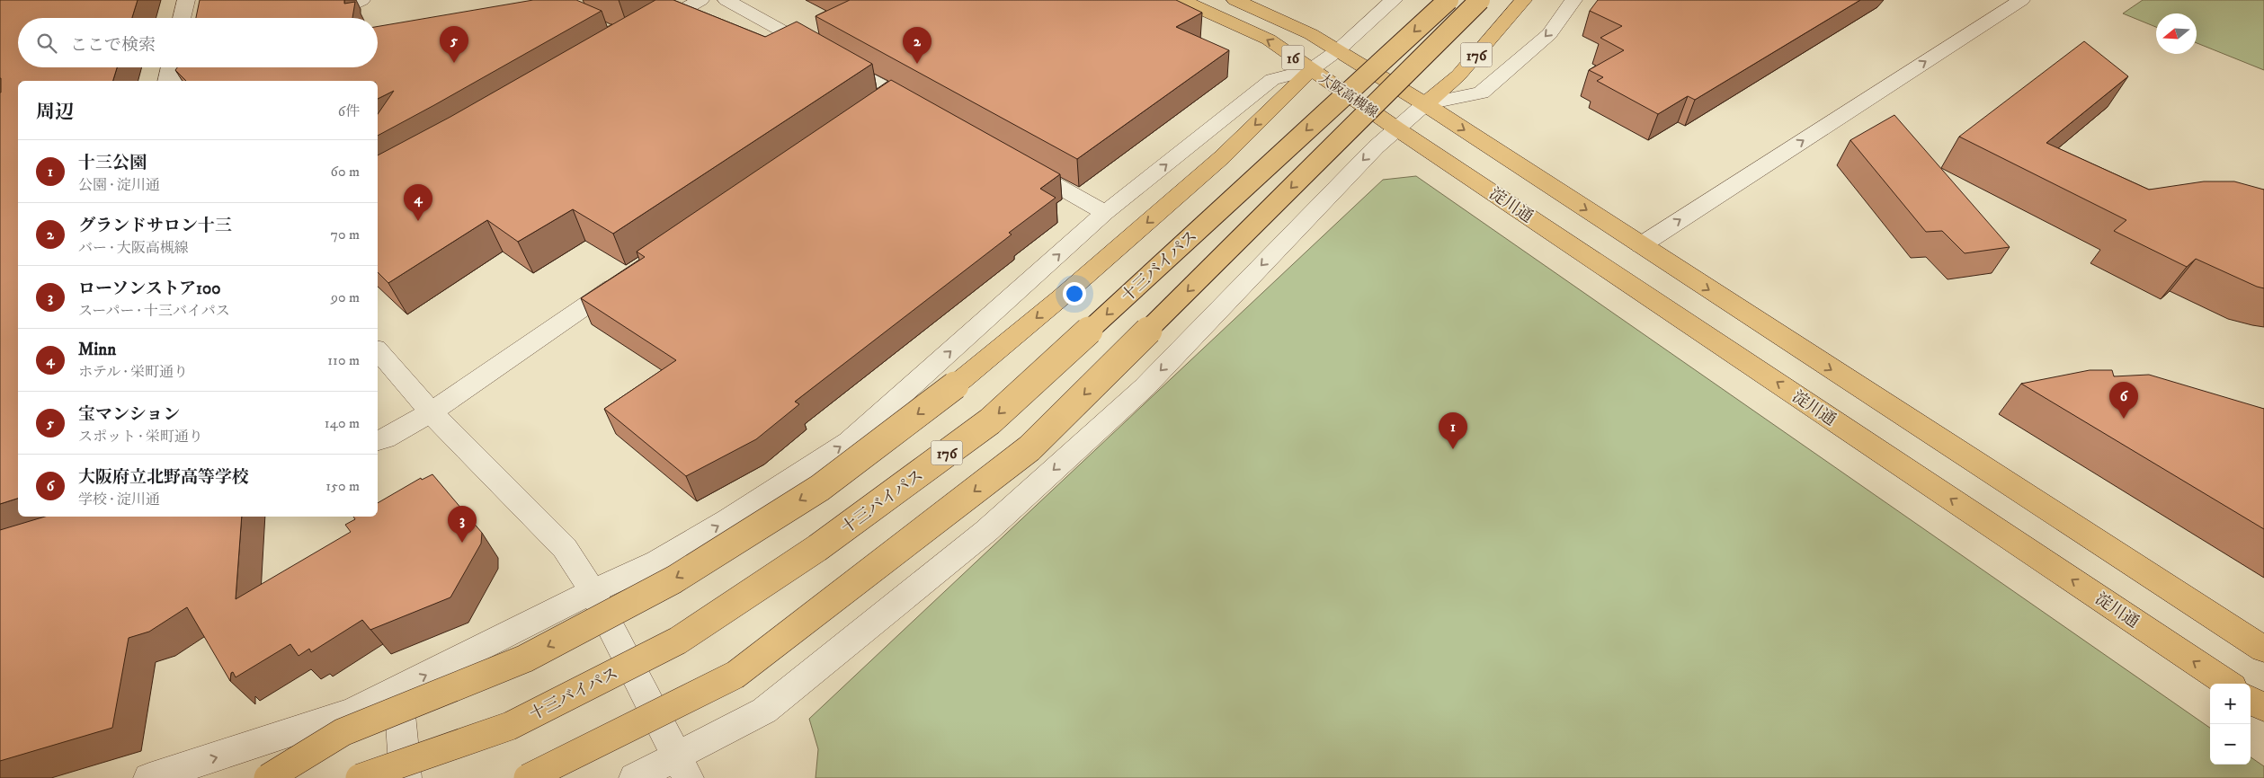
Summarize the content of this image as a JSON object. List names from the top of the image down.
{
  "streets": {
    "main road": [
      "176",
      "16",
      "大阪高槻線",
      "淀川通",
      "十三バイパス"
    ]
  },
  "crossings": [
    ["176", "大阪高槻線"],
    ["大阪高槻線", "淀川通"]
  ],
  "north": "left",
  "page": {
    "search": "ここで検索",
    "pins": [
      "5",
      "2",
      "4",
      "6",
      "1",
      "3"
    ],
    "heading": ["周辺", "6件"],
    "list": [
      {
        "mark": "1",
        "name": "十三公園",
        "note": "公園 · 淀川通",
        "value": "60 m"
      },
      {
        "mark": "2",
        "name": "グランドサロン十三",
        "note": "バー · 大阪高槻線",
        "value": "70 m"
      },
      {
        "mark": "3",
        "name": "ローソンストア100",
        "note": "スーパー · 十三バイパス",
        "value": "90 m"
      },
      {
        "mark": "4",
        "name": "Minn",
        "note": "ホテル · 栄町通り",
        "value": "110 m"
      },
      {
        "mark": "5",
        "name": "宝マンション",
        "note": "スポット · 栄町通り",
        "value": "140 m"
      },
      {
        "mark": "6",
        "name": "大阪府立北野高等学校",
        "note": "学校 · 淀川通",
        "value": "150 m"
      }
    ],
    "map_buttons": ["+", "−"]
  }
}
